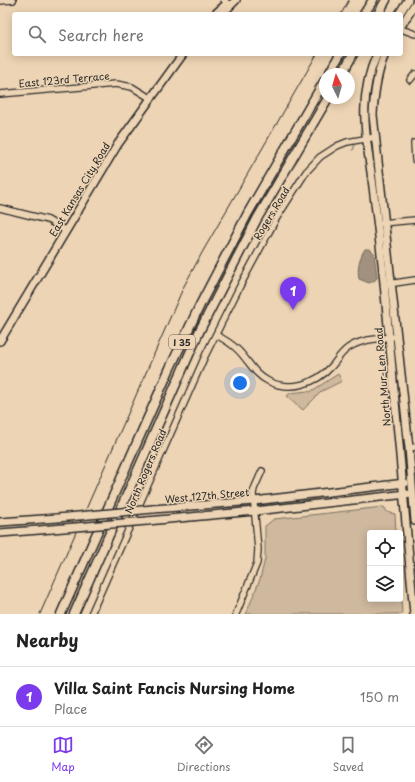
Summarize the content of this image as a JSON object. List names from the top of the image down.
{
  "streets": {
    "highway": ["I 35"],
    "main road": ["East Kansas City Road", "North Mur-Len Road", "West 127th Street"],
    "street": ["East 123rd Terrace", "Rogers Road", "North Rogers Road"]
  },
  "crossings": [
    ["East 123rd Terrace", "East Kansas City Road"],
    ["Rogers Road", "North Mur-Len Road"],
    ["Rogers Road", "North Rogers Road"],
    ["North Mur-Len Road", "West 127th Street"]
  ],
  "north": "top",
  "page": {
    "search": "Search here",
    "pins": "1",
    "heading": "Nearby",
    "list": [
      {
        "mark": "1",
        "name": "Villa Saint Fancis Nursing Home",
        "note": "Place",
        "value": "150 m"
      }
    ],
    "nav": ["Map", "Directions", "Saved"]
  }
}
